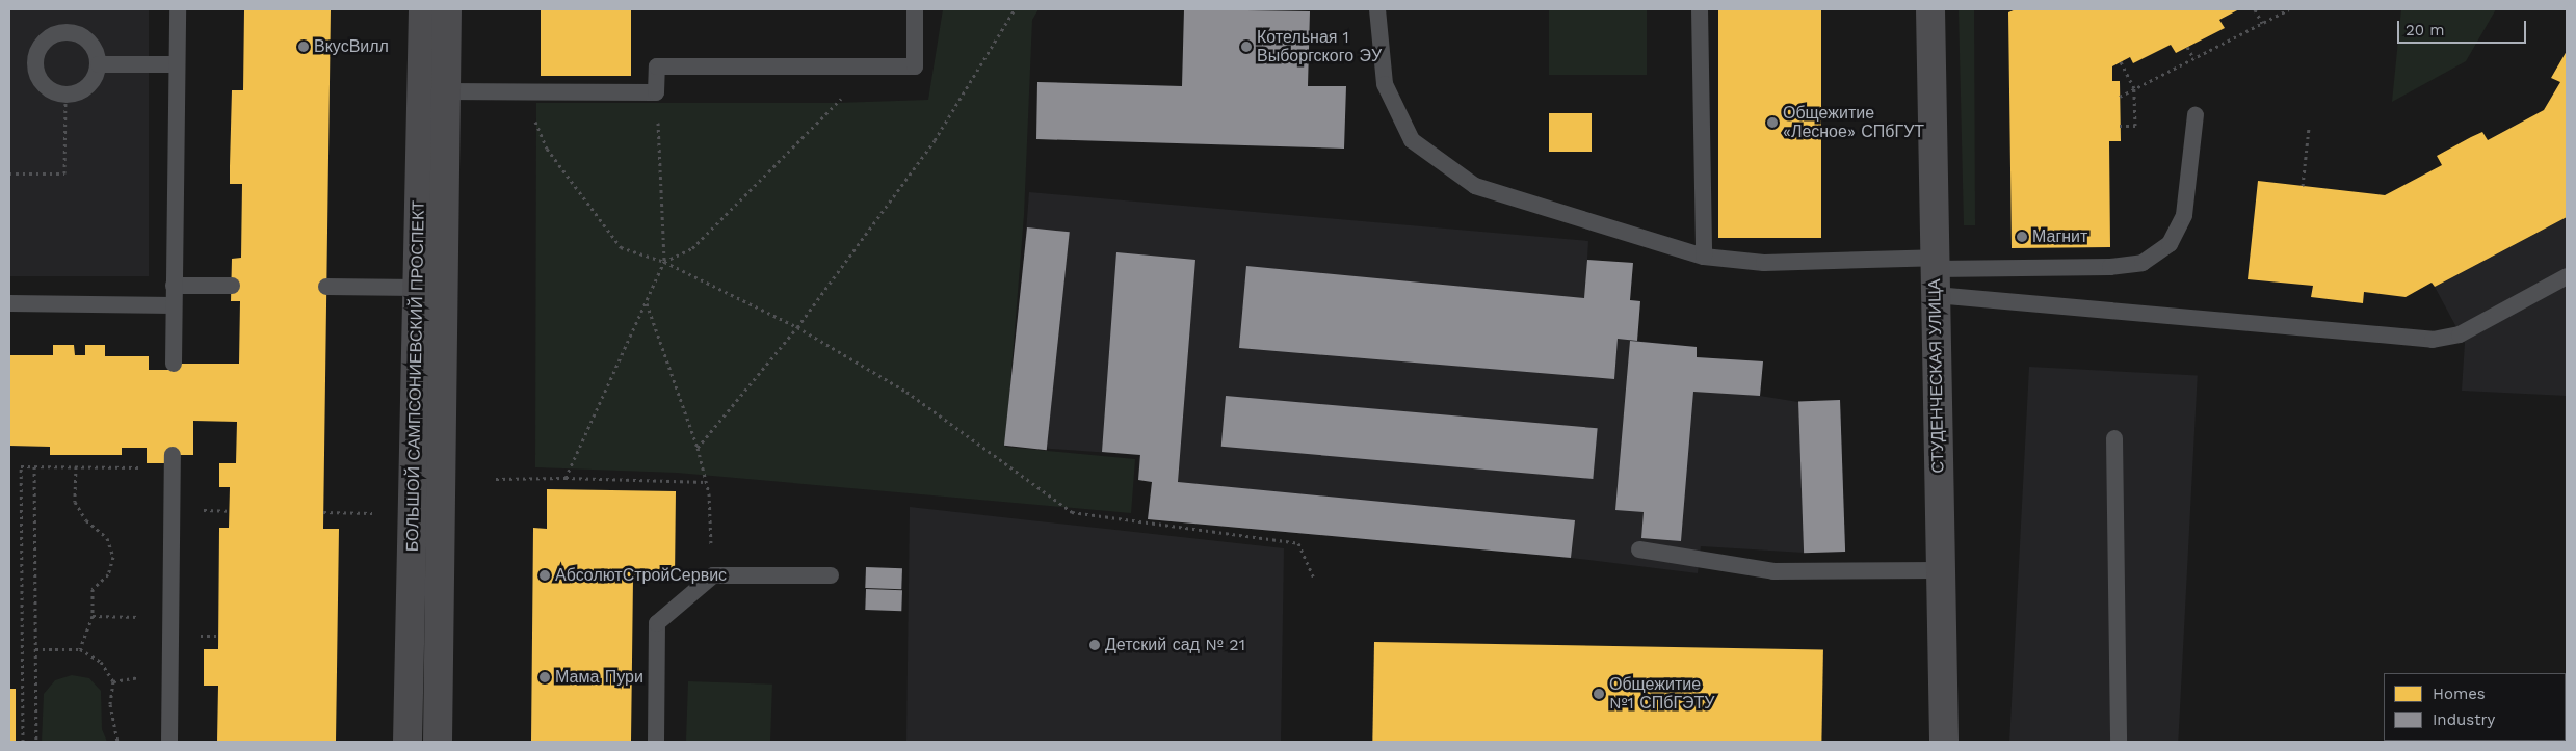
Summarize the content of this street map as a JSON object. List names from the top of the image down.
{
  "streets": {
    "main road": ["БОЛЬШОЙ САМПСОНИЕВСКИЙ ПРОСПЕКТ"],
    "street": ["СТУДЕНЧЕСКАЯ УЛИЦА"]
  },
  "places": [
    "ВкусВилл",
    "Котельная 1 Выборгского ЭУ",
    "Общежитие «Лесное» СПбГУТ",
    "Магнит",
    "АбсолютСтройСервис",
    "Детский сад № 21",
    "Мама Пури",
    "Общежитие №1 СПбГЭТУ"
  ],
  "legend": ["Homes", "Industry"],
  "scale_bar": "20 m"
}
